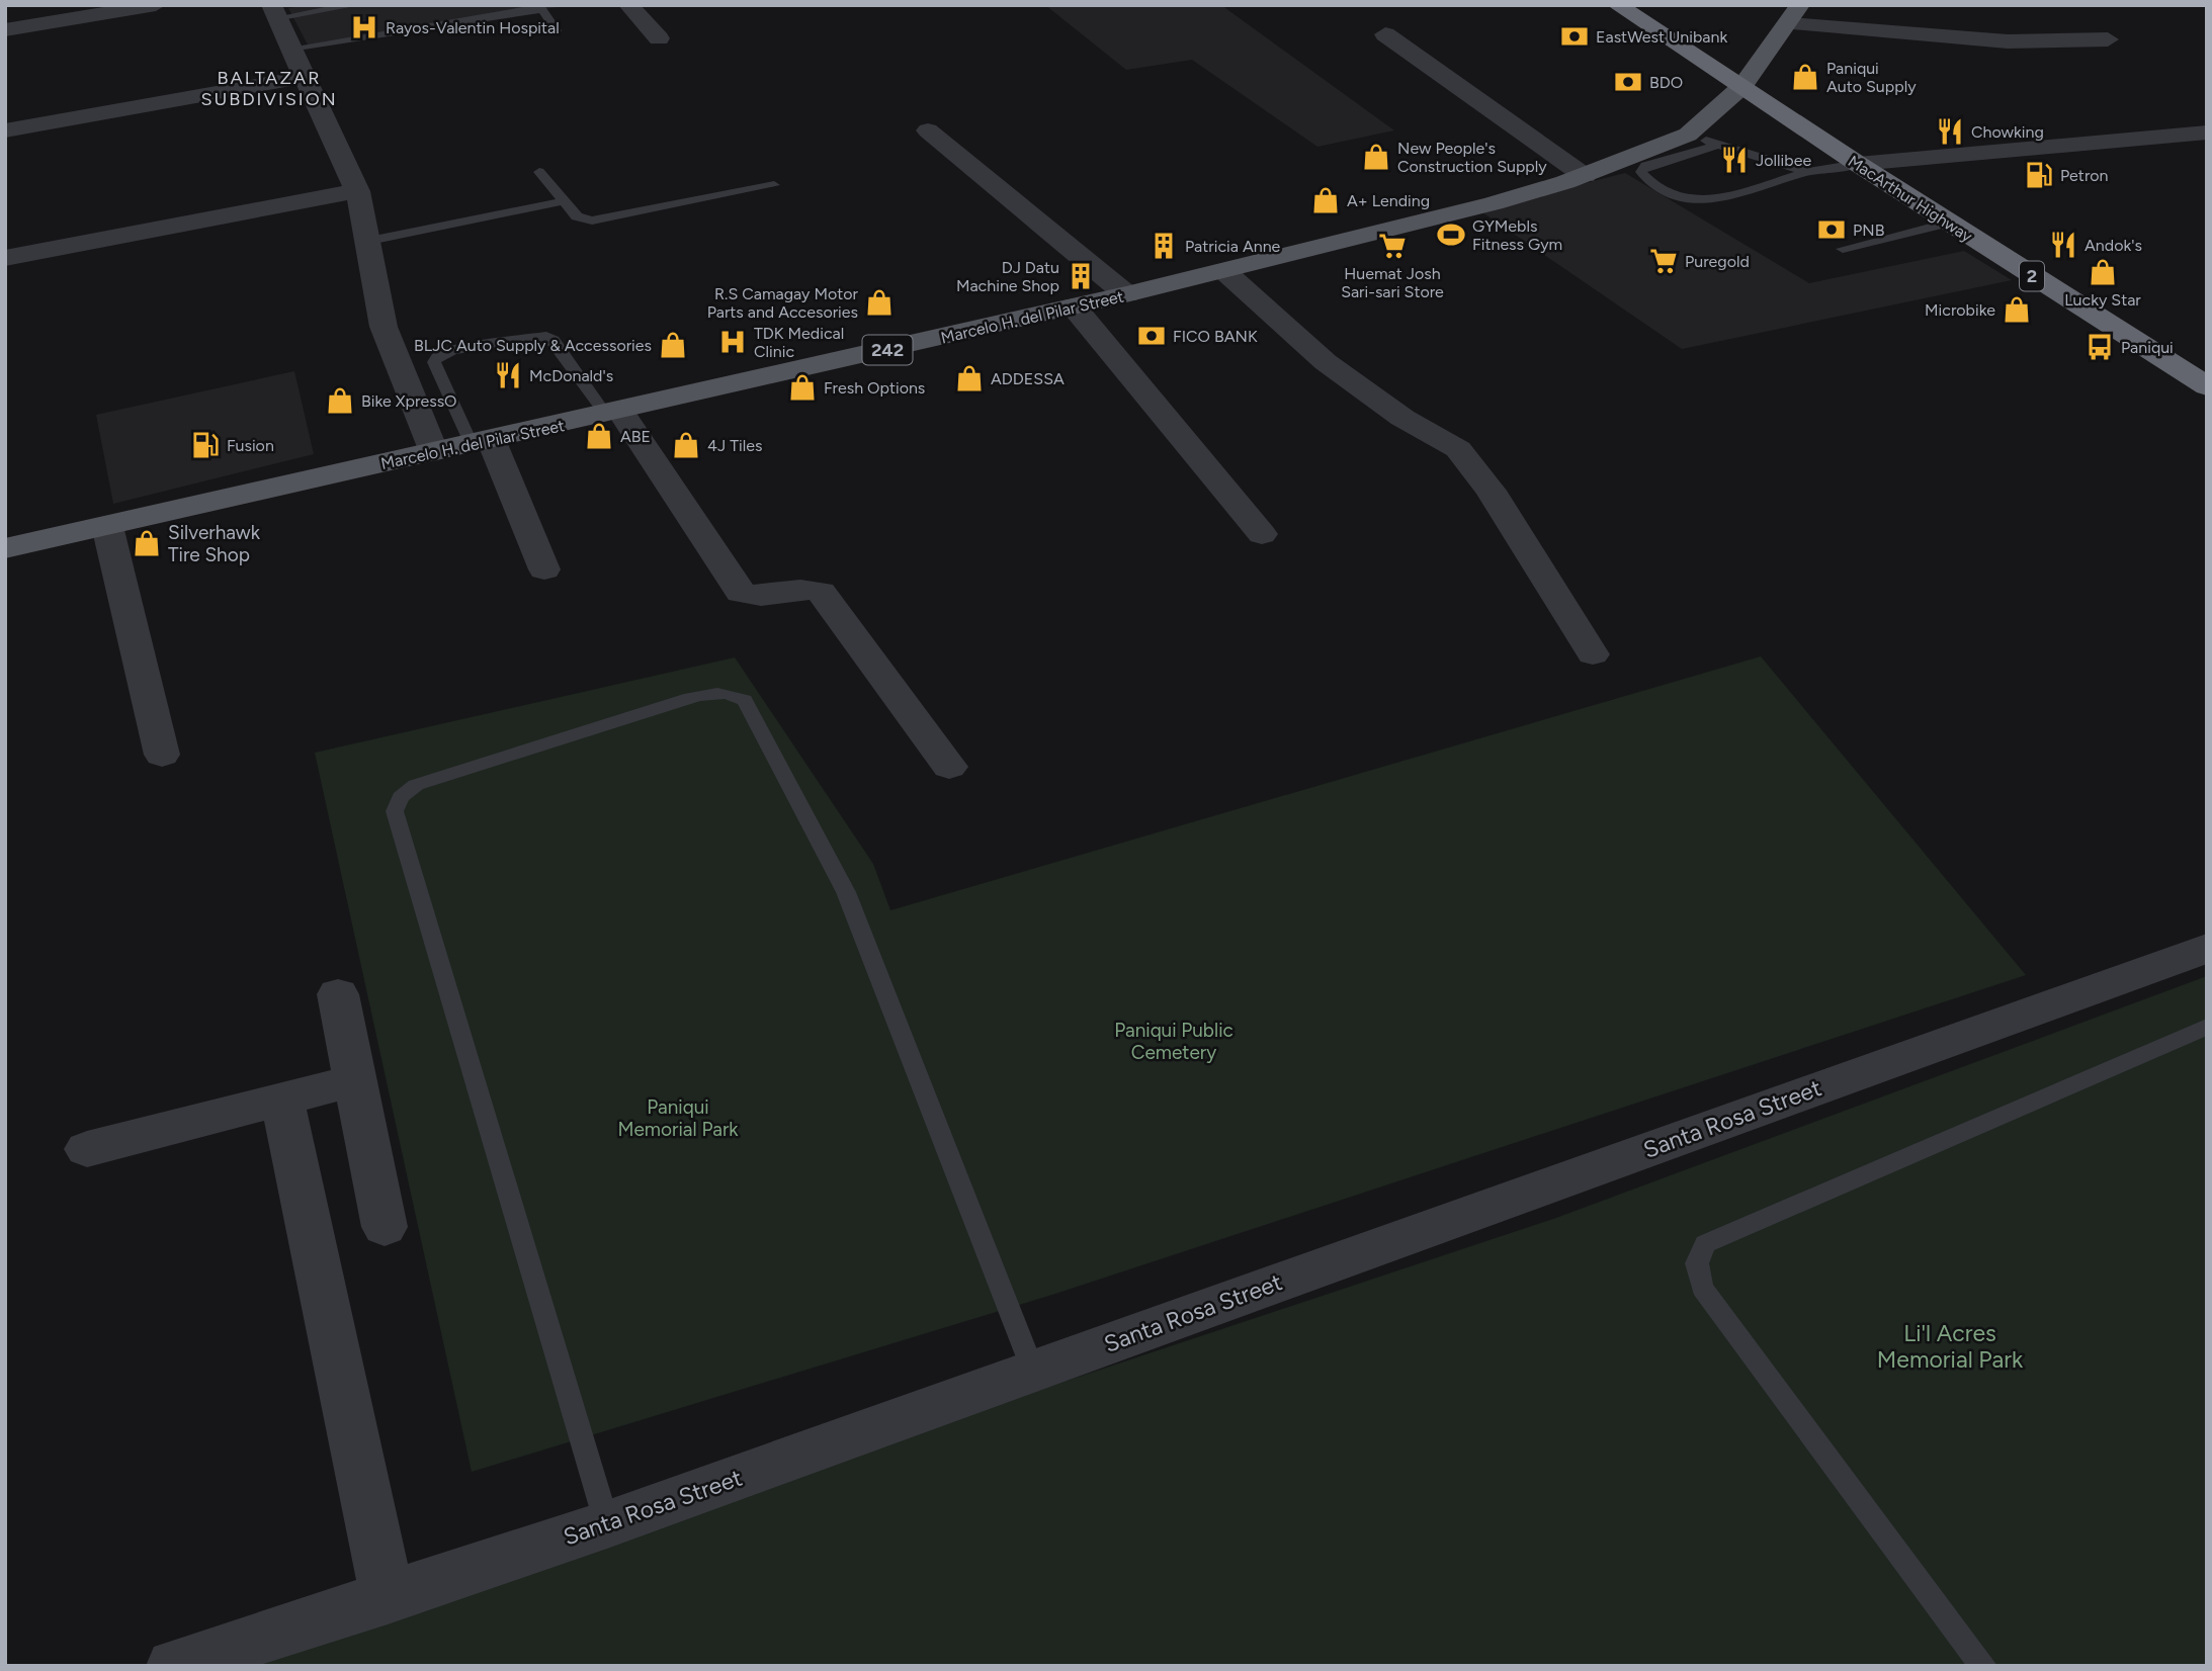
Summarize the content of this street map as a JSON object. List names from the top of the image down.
{
  "streets": {
    "highway": ["MacArthur Highway", "2"],
    "main road": ["Marcelo H. del Pilar Street", "242"],
    "street": ["Santa Rosa Street"]
  },
  "crossings": [
    ["MacArthur Highway", "Marcelo H. del Pilar Street"],
    ["MacArthur Highway", "242"],
    ["Marcelo H. del Pilar Street", "242"]
  ],
  "districts": ["BALTAZAR SUBDIVISION"],
  "parks": ["Paniqui Public Cemetery", "Paniqui Memorial Park", "Li'l Acres Memorial Park"],
  "places": {
    "hospital": ["Rayos-Valentin Hospital", "TDK Medical Clinic"],
    "bank": [
      "EastWest Unibank",
      "BDO",
      "PNB",
      "FICO BANK"
    ],
    "shop": [
      "Paniqui Auto Supply",
      "New People's Construction Supply",
      "A+ Lending",
      "Lucky Star",
      "R.S Camagay Motor Parts and Accesories",
      "Microbike",
      "BLJC Auto Supply & Accessories",
      "ADDESSA",
      "Fresh Options",
      "Bike XpressO",
      "ABE",
      "4J Tiles",
      "Silverhawk Tire Shop"
    ],
    "restaurant": [
      "Chowking",
      "Jollibee",
      "Andok's",
      "McDonald's"
    ],
    "fuel station": ["Petron", "Fusion"],
    "sports": ["GYMebls Fitness Gym"],
    "building": ["Patricia Anne", "DJ Datu Machine Shop"],
    "supermarket": ["Huemat Josh Sari-sari Store", "Puregold"],
    "bus stop": ["Paniqui"]
  }
}
